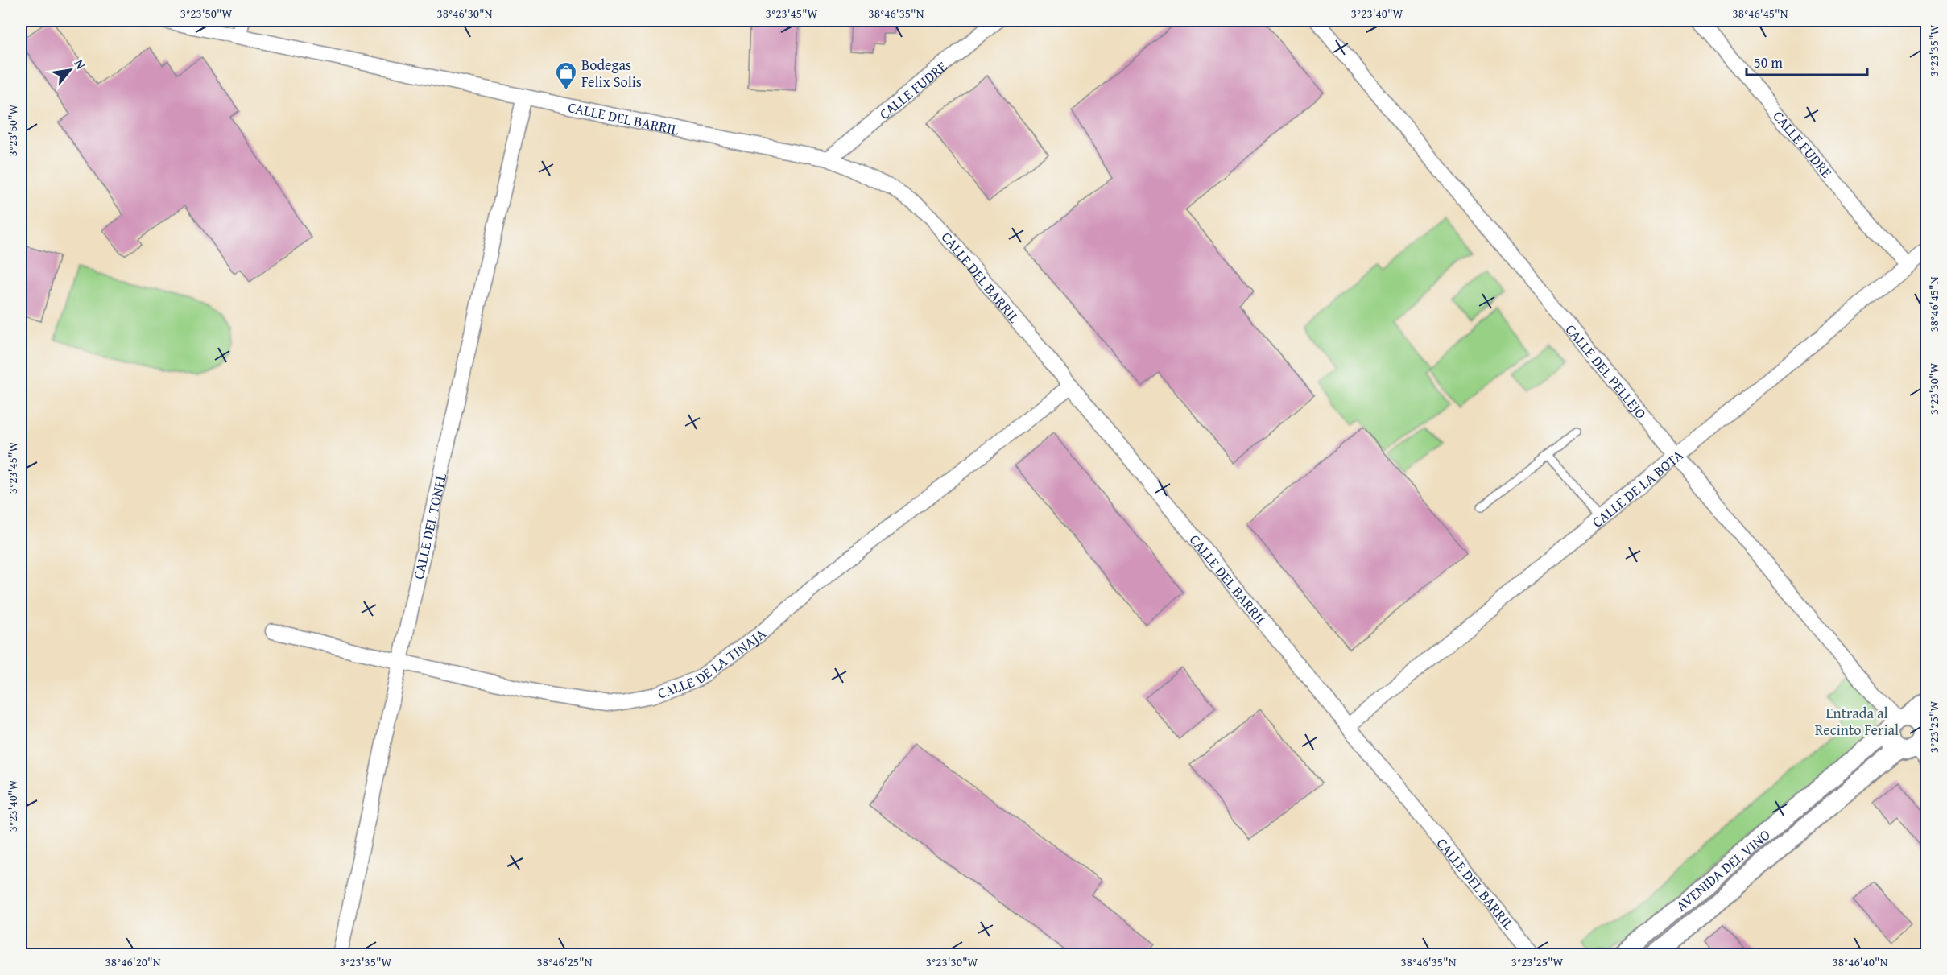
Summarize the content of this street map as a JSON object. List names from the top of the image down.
{
  "streets": {
    "street": [
      "CALLE FUDRE",
      "CALLE DEL BARRIL",
      "CALLE DEL PELLEJO",
      "CALLE DE LA BOTA",
      "CALLE DEL TONEL",
      "CALLE DE LA TINAJA",
      "AVENIDA DEL VINO"
    ]
  },
  "crossings": [
    ["CALLE FUDRE", "CALLE DEL BARRIL"],
    ["CALLE FUDRE", "CALLE DE LA BOTA"],
    ["CALLE DEL BARRIL", "CALLE DE LA BOTA"],
    ["CALLE DEL BARRIL", "CALLE DEL TONEL"],
    ["CALLE DEL BARRIL", "CALLE DE LA TINAJA"],
    ["CALLE DEL PELLEJO", "CALLE DE LA BOTA"],
    ["CALLE DEL PELLEJO", "AVENIDA DEL VINO"],
    ["CALLE DEL TONEL", "CALLE DE LA TINAJA"]
  ],
  "parks": ["Entrada al Recinto Ferial"],
  "places": {
    "shop": ["Bodegas Felix Solis"]
  },
  "scale_bar": "50 m",
  "north": "top right",
  "coordinates": [
    "3°23'50\"W",
    "38°46'30\"N",
    "3°23'45\"W",
    "38°46'35\"N",
    "3°23'40\"W",
    "38°46'45\"N",
    "3°23'35\"W",
    "3°23'30\"W",
    "3°23'25\"W",
    "38°46'20\"N",
    "38°46'25\"N",
    "38°46'40\"N"
  ]
}
